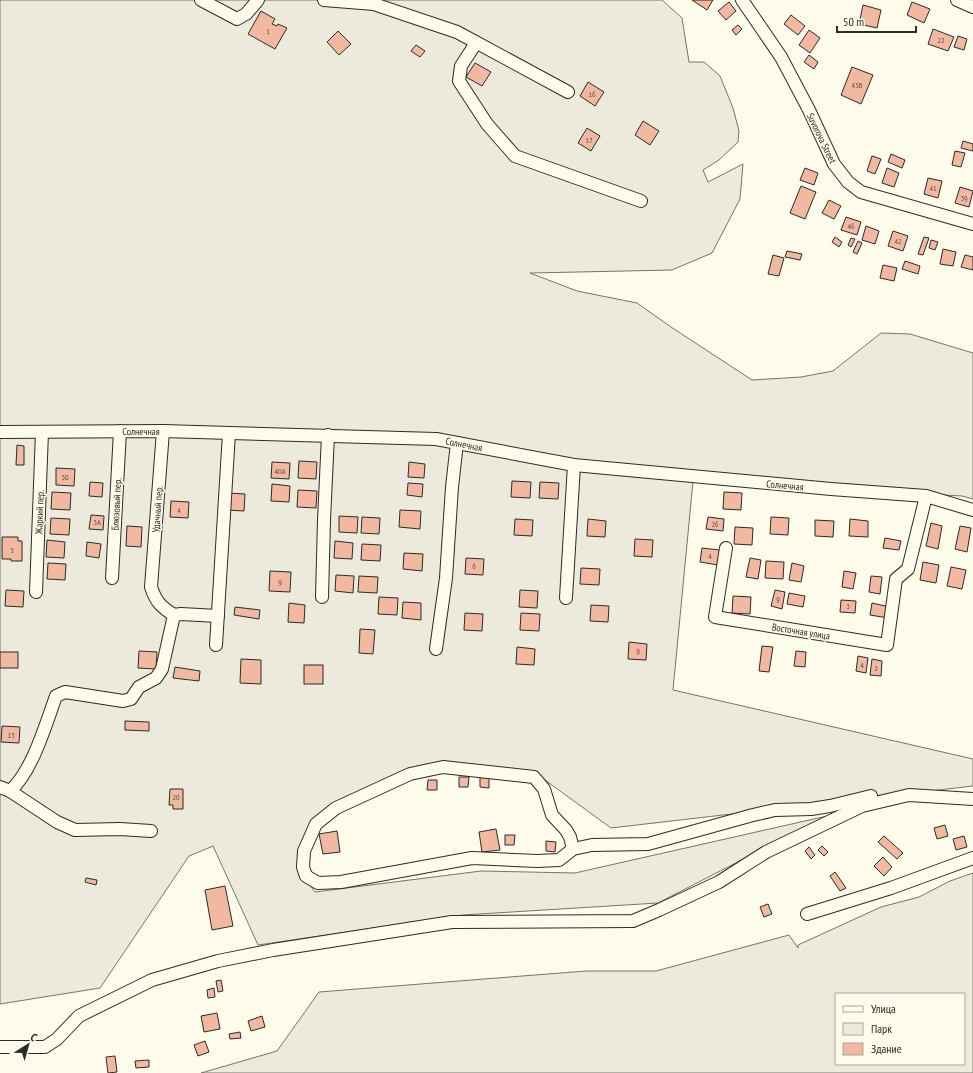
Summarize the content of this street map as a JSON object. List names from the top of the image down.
{
  "streets": {
    "street": [
      "Suvorova Street",
      "Солнечная",
      "Блюзовый пер.",
      "Удачный пер.",
      "Жаркий пер.",
      "Восточная улица"
    ]
  },
  "crossings": [
    ["Солнечная", "Блюзовый пер."],
    ["Солнечная", "Удачный пер."],
    ["Солнечная", "Жаркий пер."],
    ["Солнечная", "Восточная улица"]
  ],
  "house_numbers": [
    "1",
    "22",
    "45Б",
    "16",
    "17",
    "41",
    "39",
    "46",
    "42",
    "40А",
    "50",
    "4",
    "3А",
    "26",
    "5",
    "4",
    "6",
    "9",
    "9",
    "3",
    "9",
    "4",
    "2",
    "13",
    "20"
  ],
  "legend": ["Улица", "Парк", "Здание"],
  "scale_bar": "50 m",
  "north": "top right"
}
